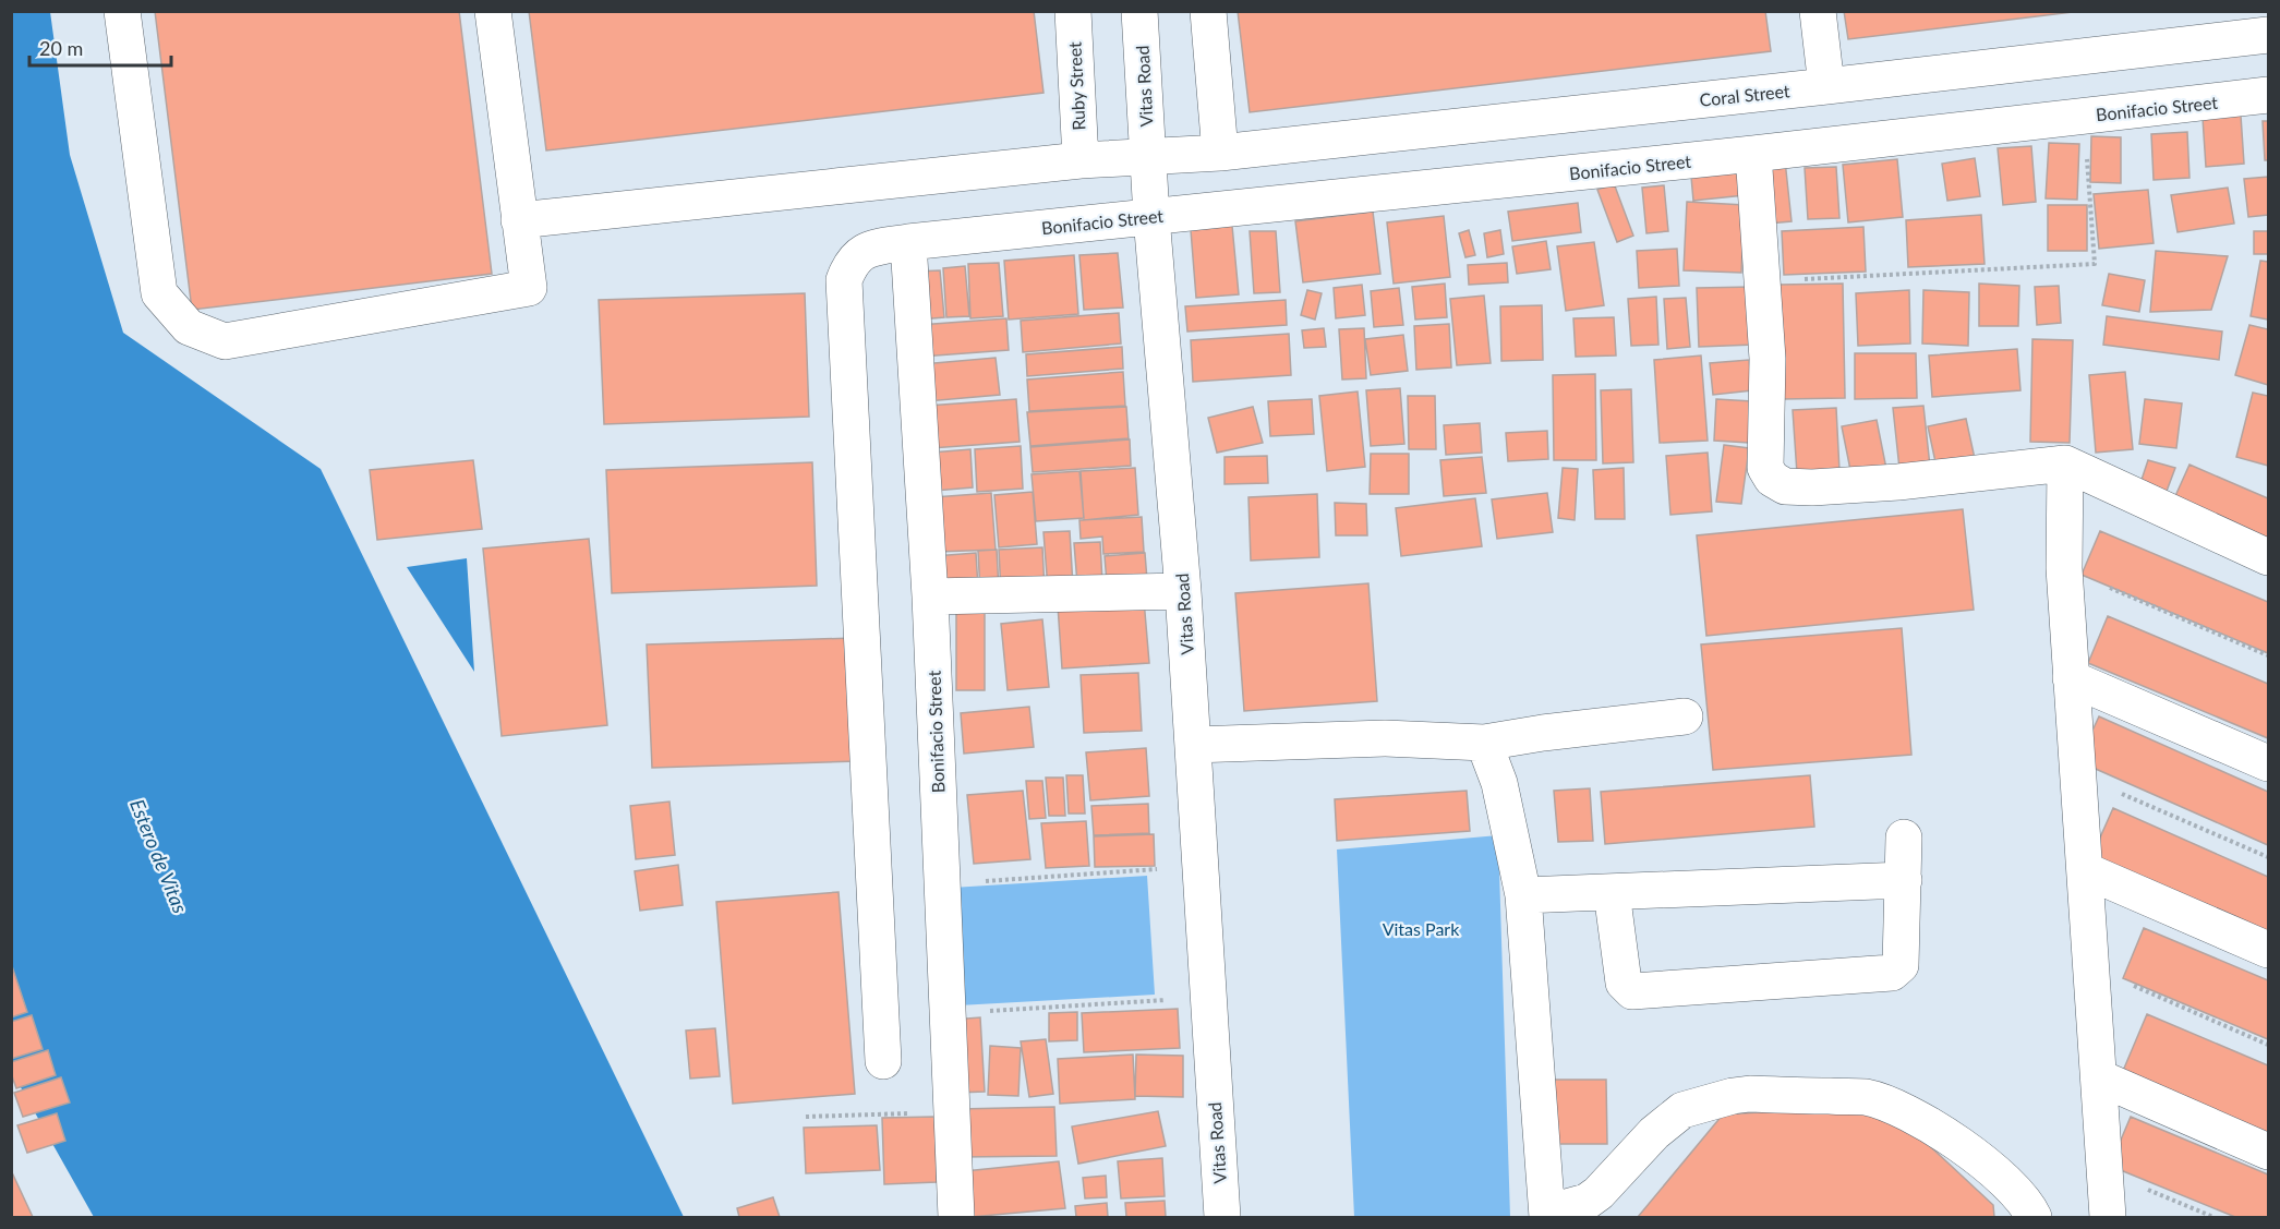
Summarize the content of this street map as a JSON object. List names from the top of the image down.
{
  "streets": {
    "street": [
      "Ruby Street",
      "Vitas Road",
      "Coral Street",
      "Bonifacio Street"
    ]
  },
  "crossings": [
    ["Ruby Street", "Coral Street"],
    ["Vitas Road", "Coral Street"],
    ["Vitas Road", "Bonifacio Street"]
  ],
  "water": ["Estero de Vitas"],
  "parks": ["Vitas Park"],
  "scale_bar": "20 m"
}
